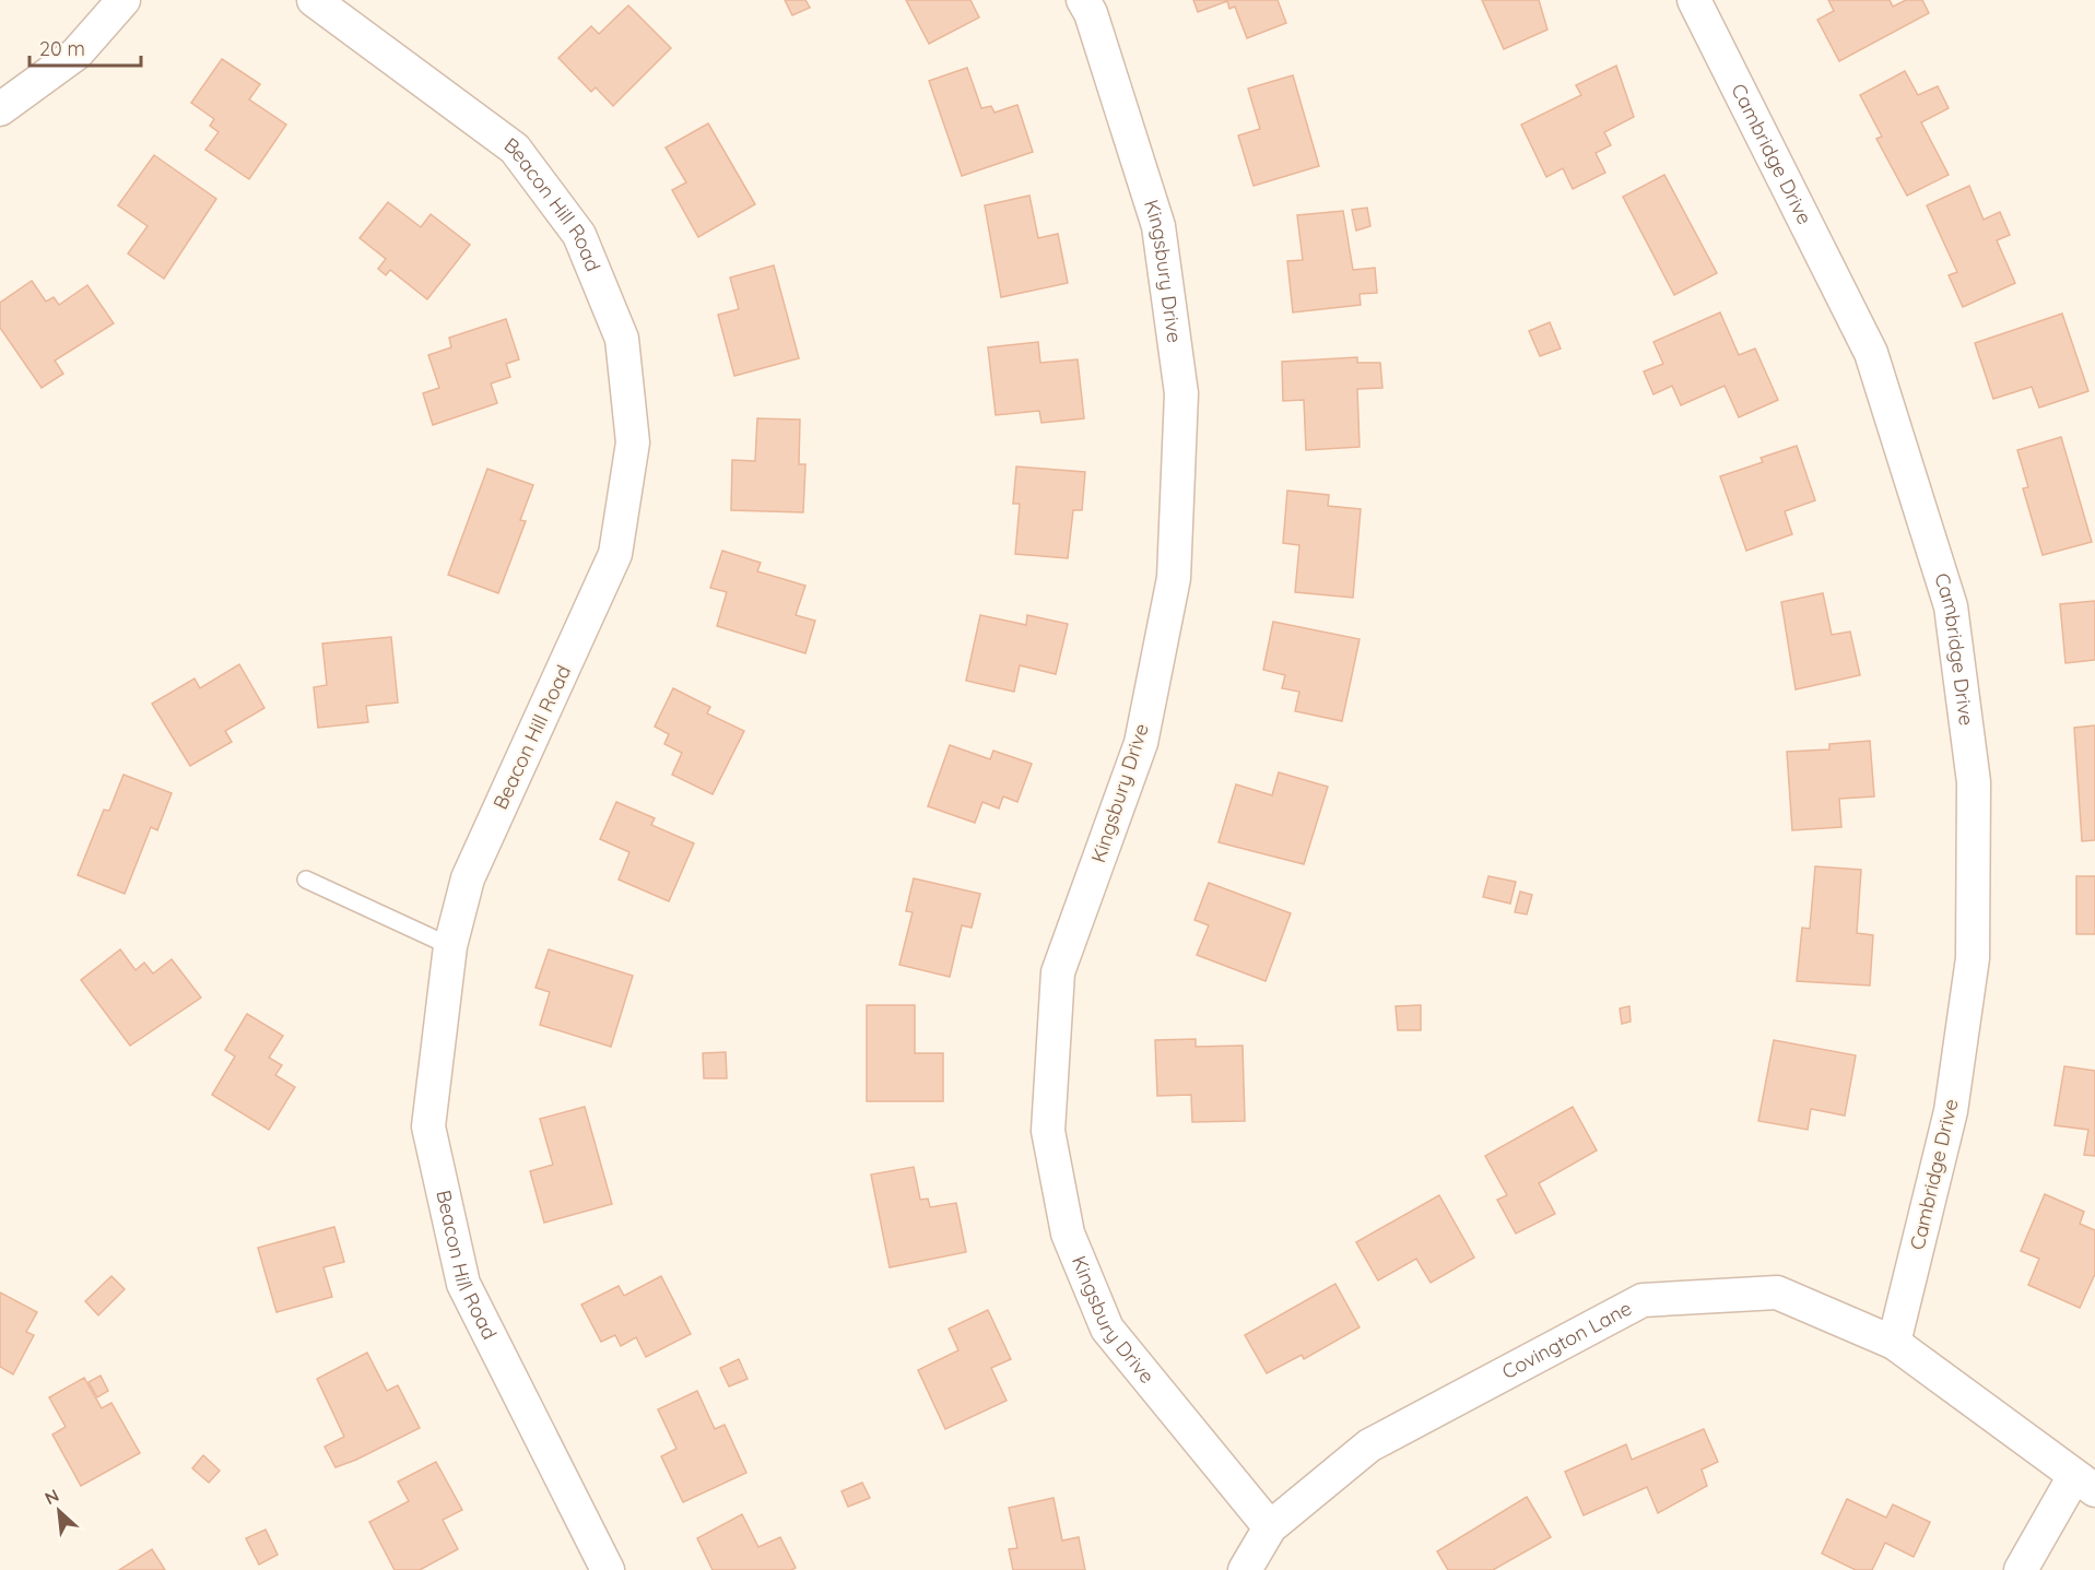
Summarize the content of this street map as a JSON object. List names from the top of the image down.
{
  "streets": {
    "street": [
      "Cambridge Drive",
      "Beacon Hill Road",
      "Kingsbury Drive",
      "Covington Lane"
    ]
  },
  "crossings": [
    ["Cambridge Drive", "Covington Lane"],
    ["Kingsbury Drive", "Covington Lane"]
  ],
  "scale_bar": "20 m",
  "north": "top left"
}
